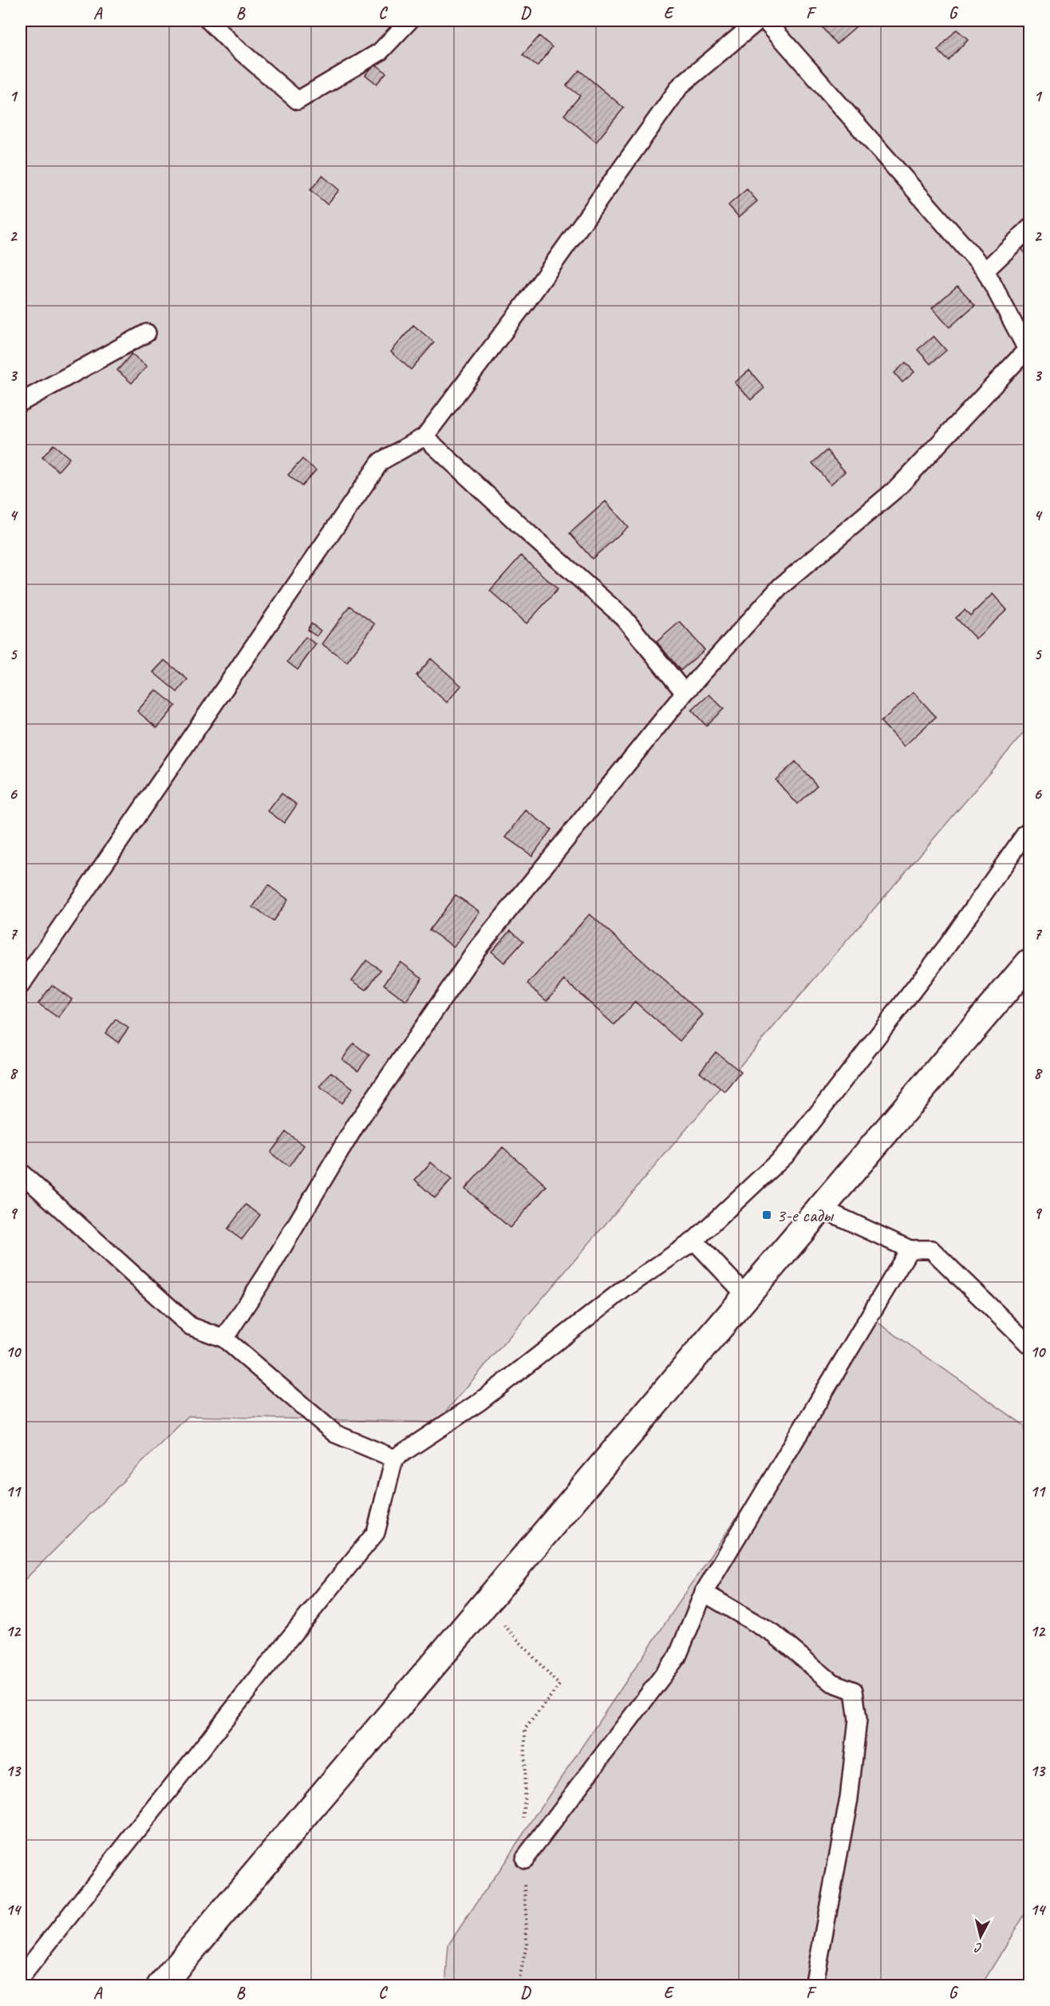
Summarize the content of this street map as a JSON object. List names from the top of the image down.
{
  "places": {
    "transit": ["3-е сады"]
  },
  "north": "bottom",
  "grid": {
    "columns": [
      "A",
      "B",
      "C",
      "D",
      "E",
      "F",
      "G"
    ],
    "rows": [
      "1",
      "2",
      "3",
      "4",
      "5",
      "6",
      "7",
      "8",
      "9",
      "10",
      "11",
      "12",
      "13",
      "14"
    ]
  }
}
